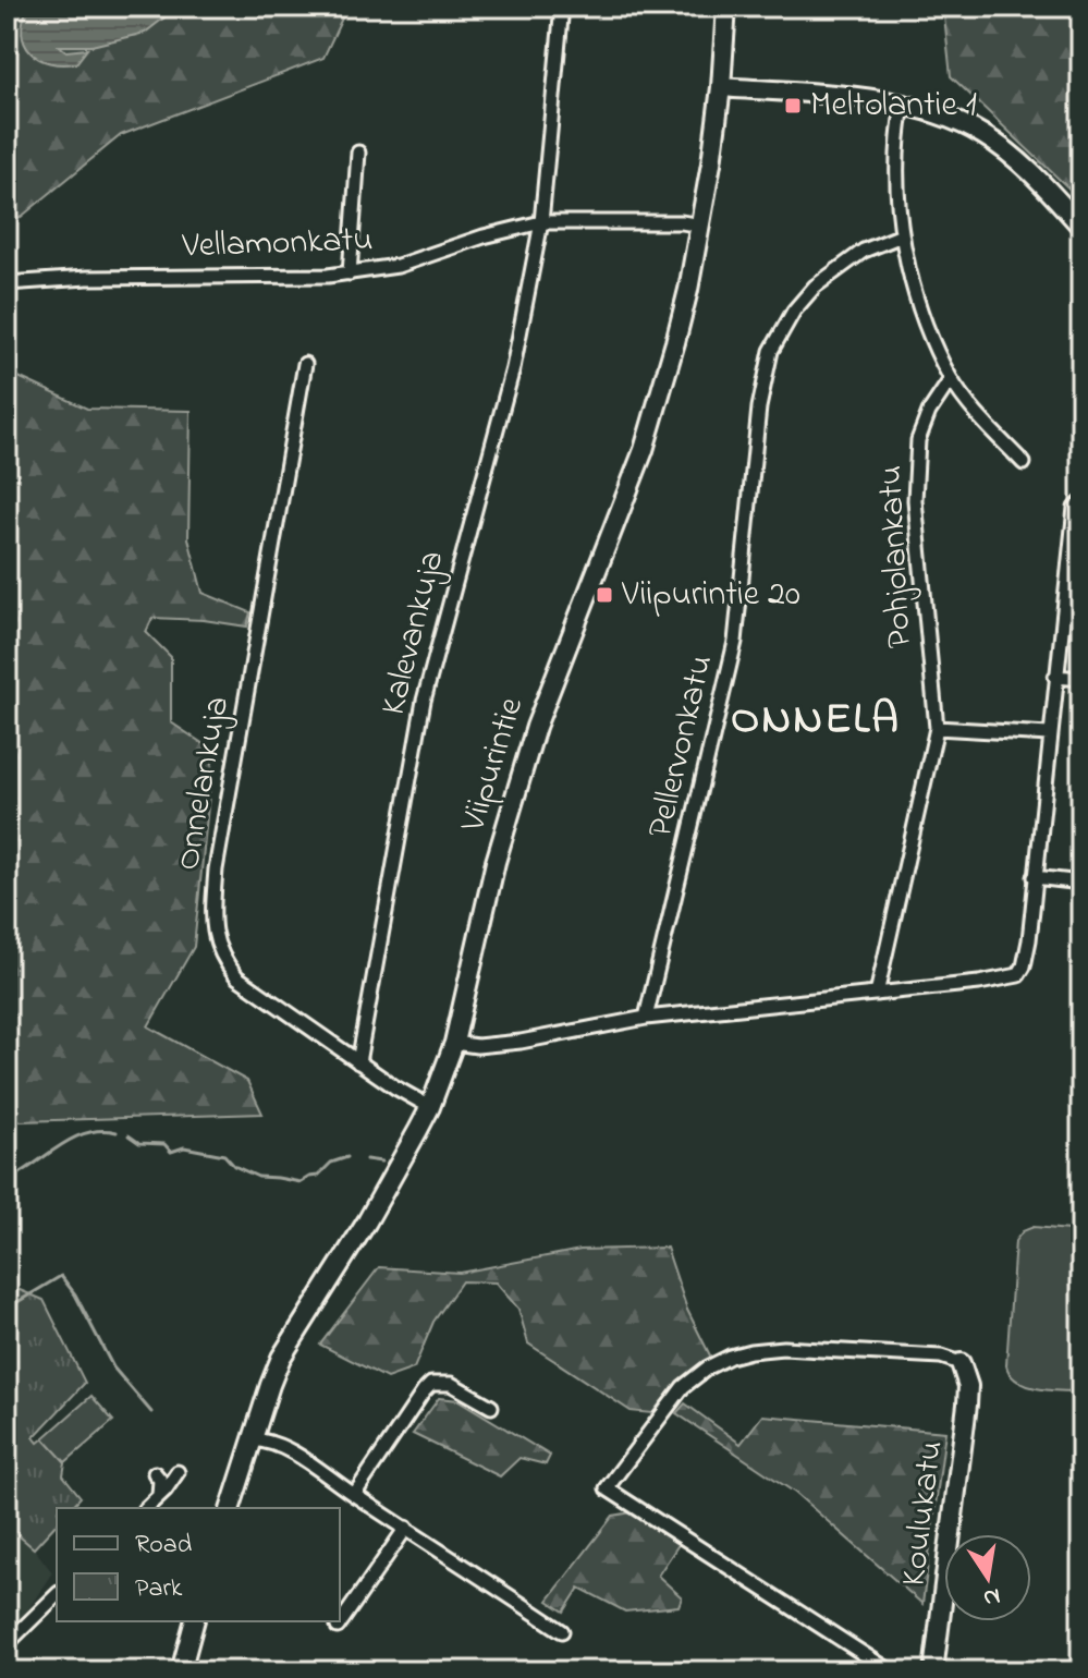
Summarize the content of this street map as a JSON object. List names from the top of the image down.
{
  "streets": {
    "main road": ["Viipurintie", "Koulukatu"],
    "street": [
      "Vellamonkatu",
      "Pohjolankatu",
      "Kalevankuja",
      "Pellervonkatu",
      "Onnelankuja"
    ]
  },
  "crossings": [
    ["Vellamonkatu", "Kalevankuja"],
    ["Vellamonkatu", "Viipurintie"],
    ["Kalevankuja", "Onnelankuja"],
    ["Viipurintie", "Onnelankuja"]
  ],
  "districts": ["ONNELA"],
  "places": {
    "transit": ["Meltolantie 1", "Viipurintie 20"]
  },
  "legend": ["Road", "Park"],
  "north": "bottom"
}
